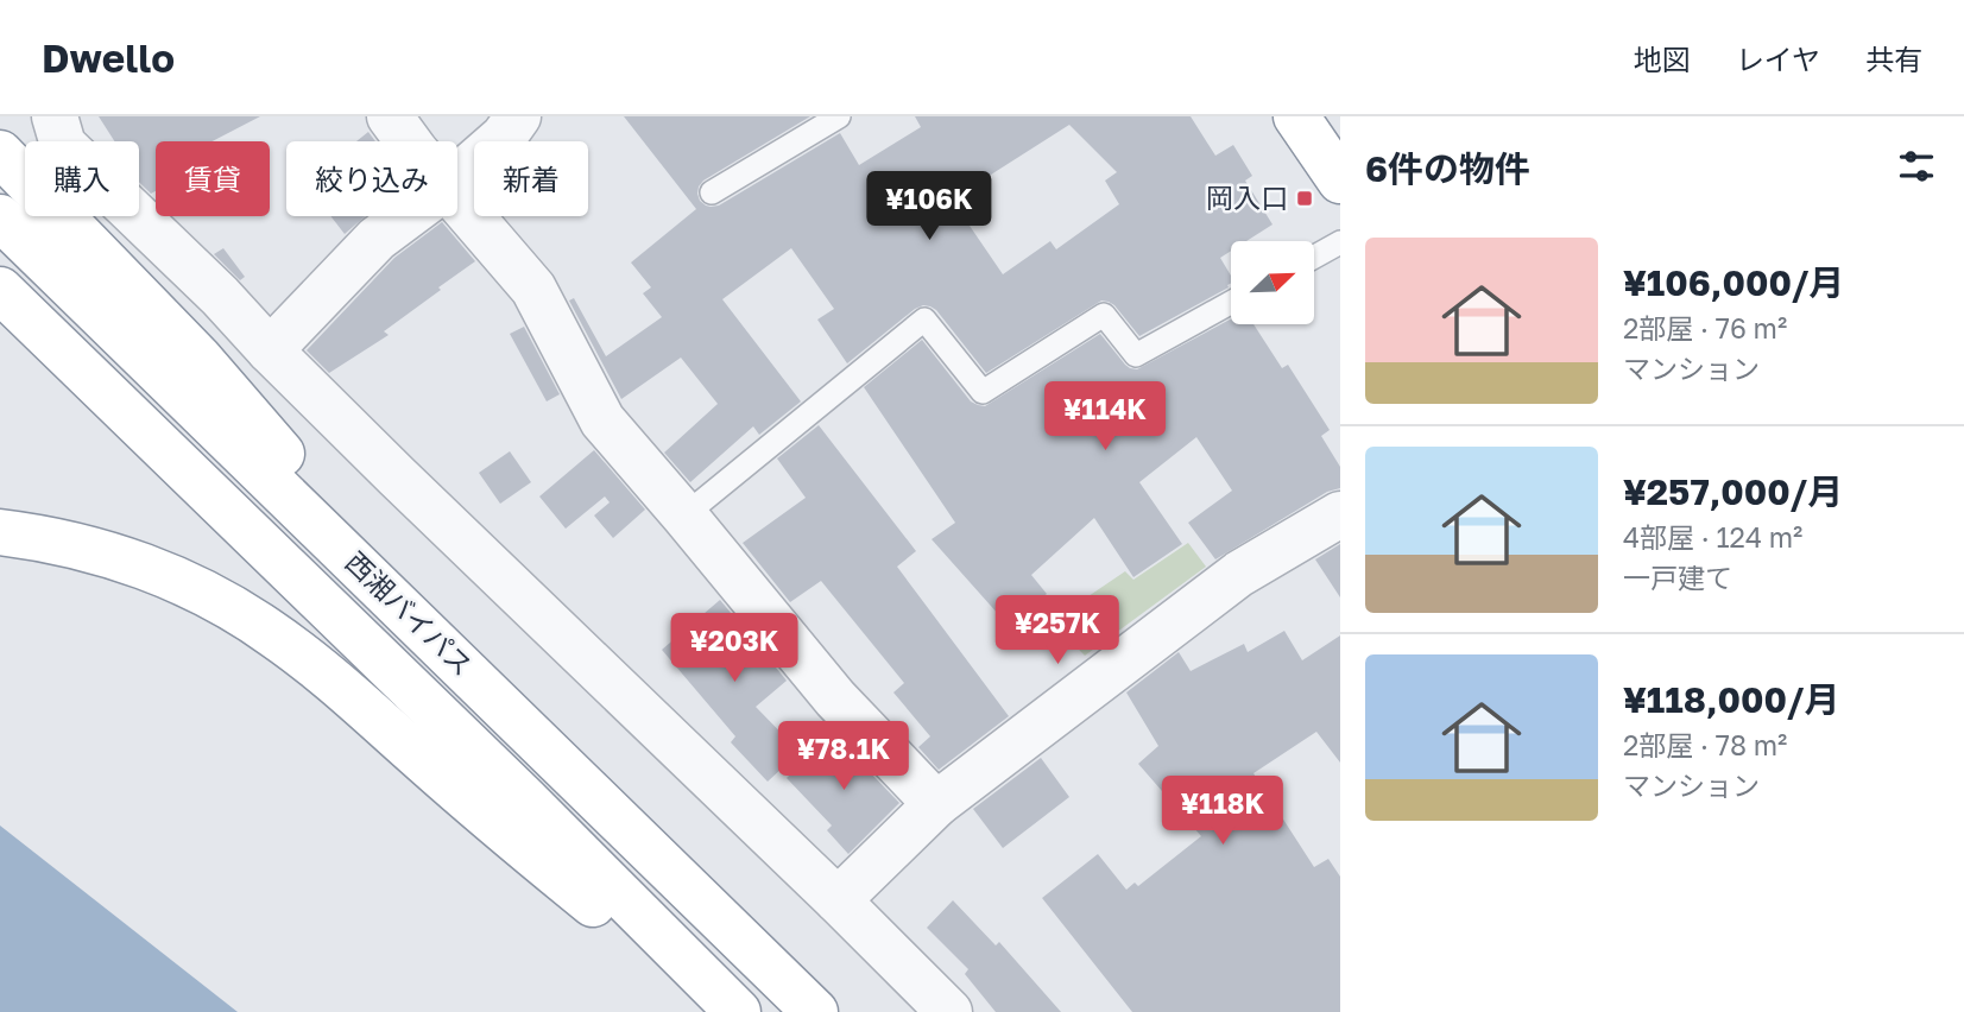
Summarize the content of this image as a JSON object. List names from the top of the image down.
{
  "streets": {
    "highway": ["西湘バイパス"]
  },
  "places": {
    "transit": ["岡入口"]
  },
  "north": "top right",
  "page": {
    "header": "Dwello",
    "nav": ["地図", "レイヤ", "共有"],
    "heading": "6件の物件",
    "chip": [
      "購入",
      "賃貸",
      "絞り込み",
      "新着"
    ],
    "price": [
      "¥106K",
      "¥114K",
      "¥257K",
      "¥203K",
      "¥78.1K",
      "¥118K"
    ],
    "list": [
      {
        "name": "¥106,000/月",
        "note": "2部屋 · 76 m² · マンション"
      },
      {
        "name": "¥257,000/月",
        "note": "4部屋 · 124 m² · 一戸建て"
      },
      {
        "name": "¥118,000/月",
        "note": "2部屋 · 78 m² · マンション"
      }
    ]
  }
}
